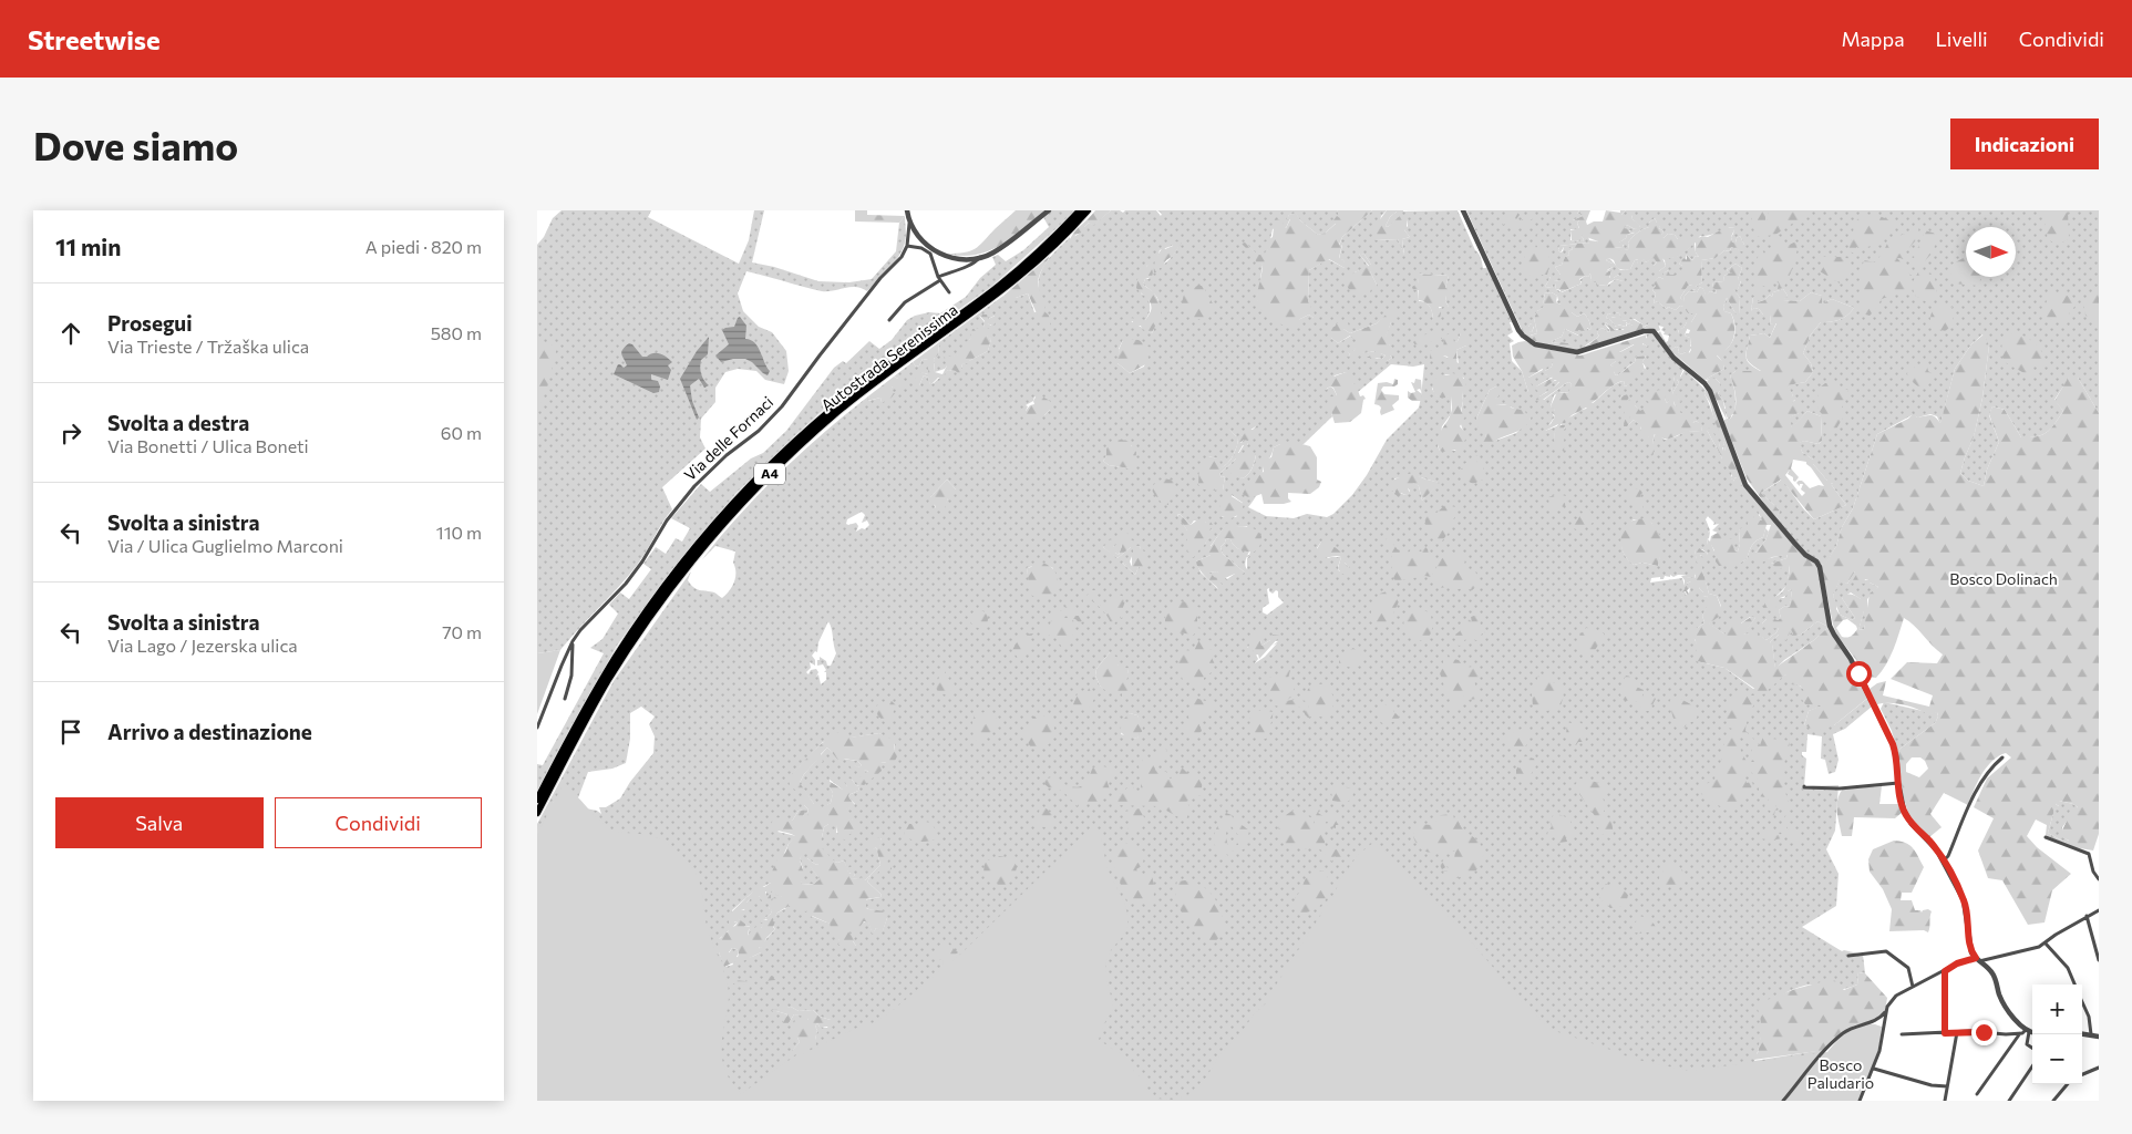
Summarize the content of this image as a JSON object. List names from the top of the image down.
{
  "streets": {
    "highway": ["Autostrada Serenissima", "A4"],
    "street": ["Via delle Fornaci"]
  },
  "parks": ["Bosco Dolinach", "Bosco Paludario"],
  "north": "right",
  "page": {
    "header": "Streetwise",
    "nav": ["Mappa", "Livelli", "Condividi"],
    "buttons": [
      "Indicazioni",
      ["Salva", "Condividi"]
    ],
    "title": "Dove siamo",
    "heading": ["11 min", "A piedi · 820 m"],
    "list": [
      ["Prosegui", "Via Trieste / Tržaška ulica", "580 m"],
      ["Svolta a destra", "Via Bonetti / Ulica Boneti", "60 m"],
      ["Svolta a sinistra", "Via / Ulica Guglielmo Marconi", "110 m"],
      ["Svolta a sinistra", "Via Lago / Jezerska ulica", "70 m"],
      "Arrivo a destinazione"
    ],
    "map_buttons": ["+", "−"]
  }
}
